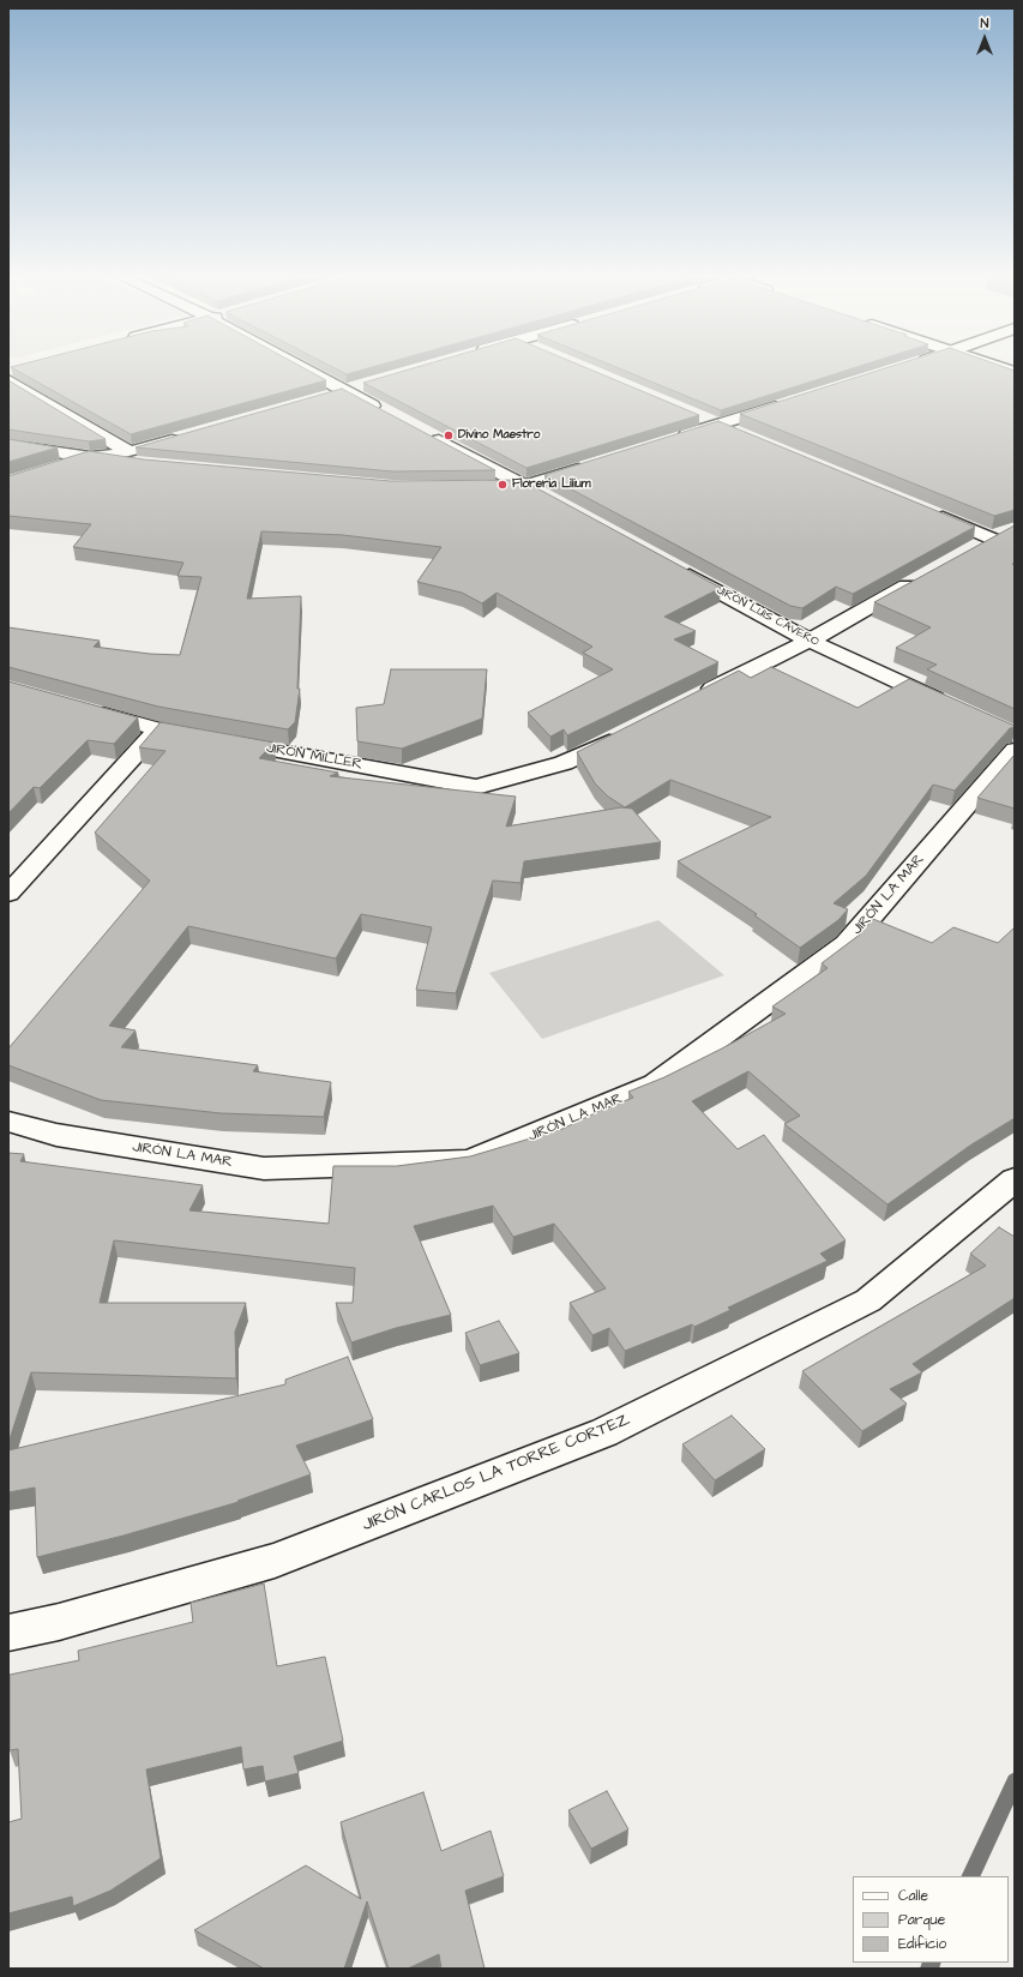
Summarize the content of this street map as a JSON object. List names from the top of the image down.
{
  "streets": {
    "main road": [
      "JIRÓN LUIS CAVERO",
      "JIRÓN MILLER",
      "JIRÓN LA MAR",
      "JIRÓN CARLOS LA TORRE CORTEZ"
    ]
  },
  "places": ["Divino Maestro", "Floreria Lilium"],
  "legend": ["Calle", "Parque", "Edificio"],
  "north": "top"
}
